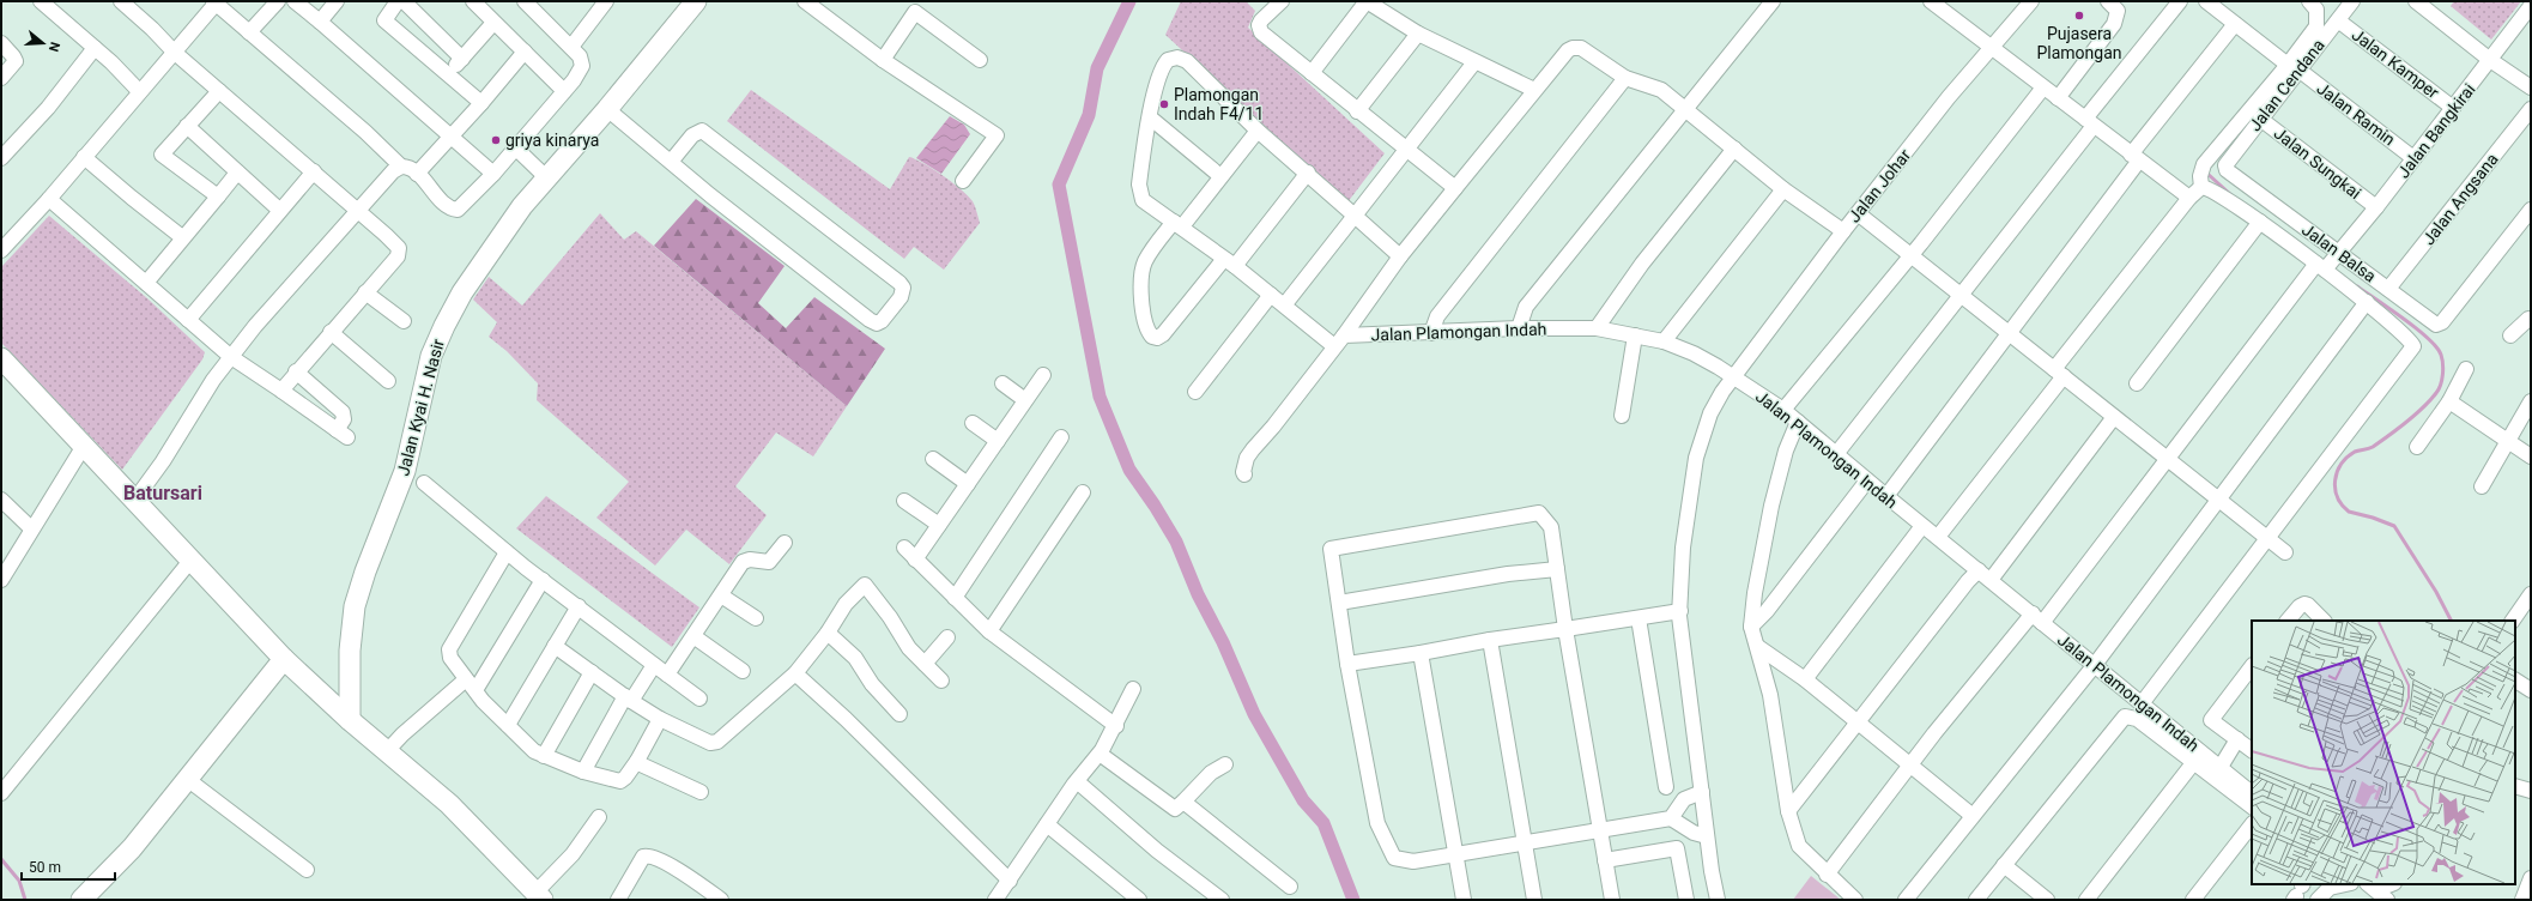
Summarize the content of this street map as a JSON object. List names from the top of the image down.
{
  "streets": {
    "main road": ["Jalan Kyai H. Nasir"],
    "street": [
      "Jalan Kamper",
      "Jalan Cendana",
      "Jalan Ramin",
      "Jalan Bangkirai",
      "Jalan Sungkai",
      "Jalan Johar",
      "Jalan Angsana",
      "Jalan Balsa",
      "Jalan Plamongan Indah"
    ]
  },
  "crossings": [
    ["Jalan Kamper", "Jalan Cendana"],
    ["Jalan Kamper", "Jalan Bangkirai"],
    ["Jalan Cendana", "Jalan Ramin"],
    ["Jalan Cendana", "Jalan Sungkai"],
    ["Jalan Cendana", "Jalan Balsa"],
    ["Jalan Ramin", "Jalan Bangkirai"],
    ["Jalan Bangkirai", "Jalan Sungkai"],
    ["Jalan Bangkirai", "Jalan Balsa"],
    ["Jalan Bangkirai", "Jalan Plamongan Indah"],
    ["Jalan Johar", "Jalan Plamongan Indah"],
    ["Jalan Angsana", "Jalan Balsa"]
  ],
  "districts": ["Batursari"],
  "places": ["Pujasera Plamongan", "Plamongan Indah F4/11", "griya kinarya"],
  "scale_bar": "50 m",
  "north": "right"
}
